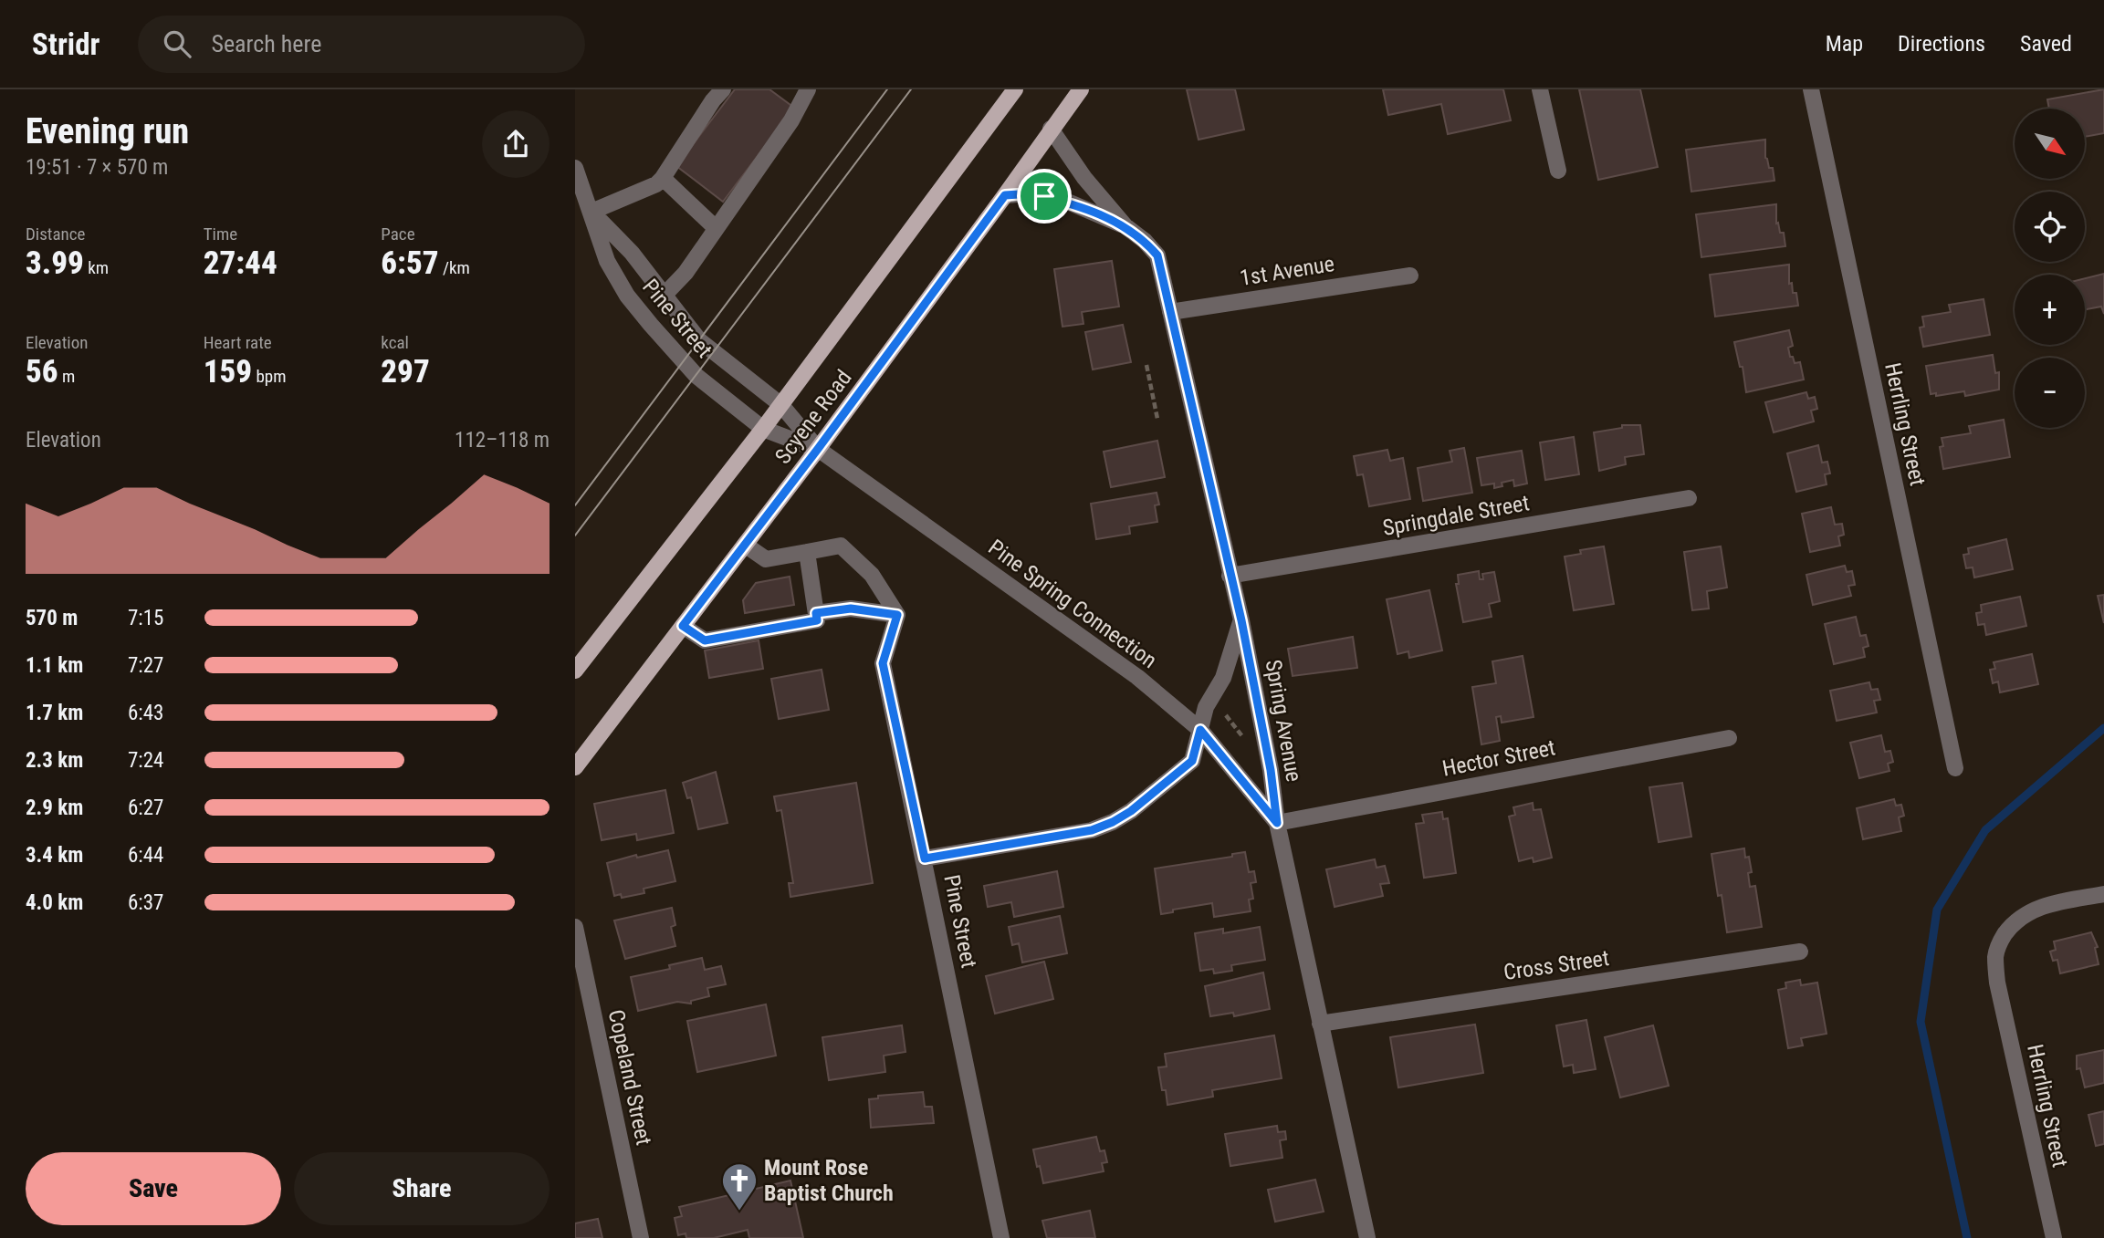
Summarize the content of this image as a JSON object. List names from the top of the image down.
{
  "streets": {
    "main road": ["Scyene Road"],
    "street": [
      "1st Avenue",
      "Pine Street",
      "Herrling Street",
      "Springdale Street",
      "Pine Spring Connection",
      "Spring Avenue",
      "Hector Street",
      "Cross Street",
      "Copeland Street"
    ]
  },
  "crossings": [
    ["1st Avenue", "Spring Avenue"],
    ["Pine Street", "Scyene Road"],
    ["Pine Street", "Pine Spring Connection"],
    ["Scyene Road", "Pine Spring Connection"],
    ["Scyene Road", "Spring Avenue"],
    ["Springdale Street", "Spring Avenue"],
    ["Pine Spring Connection", "Spring Avenue"],
    ["Pine Spring Connection", "Hector Street"],
    ["Spring Avenue", "Hector Street"],
    ["Spring Avenue", "Cross Street"]
  ],
  "places": {
    "church": ["Mount Rose Baptist Church"]
  },
  "north": "bottom right",
  "page": {
    "header": "Stridr",
    "search": "Search here",
    "nav": ["Map", "Directions", "Saved"],
    "heading": ["Evening run", "19:51 · 7 × 570 m"],
    "map_buttons": ["+", "−"],
    "stats": [
      ["Distance", "3.99 km"],
      ["Time", "27:44"],
      ["Pace", "6:57 /km"],
      ["Elevation", "56 m"],
      ["Heart rate", "159 bpm"],
      ["kcal", "297"]
    ],
    "chart": ["Elevation", "112–118 m"],
    "list": [
      {
        "name": "570 m",
        "note": "7:15"
      },
      {
        "name": "1.1 km",
        "note": "7:27"
      },
      {
        "name": "1.7 km",
        "note": "6:43"
      },
      {
        "name": "2.3 km",
        "note": "7:24"
      },
      {
        "name": "2.9 km",
        "note": "6:27"
      },
      {
        "name": "3.4 km",
        "note": "6:44"
      },
      {
        "name": "4.0 km",
        "note": "6:37"
      }
    ],
    "buttons": ["Save", "Share"]
  }
}
